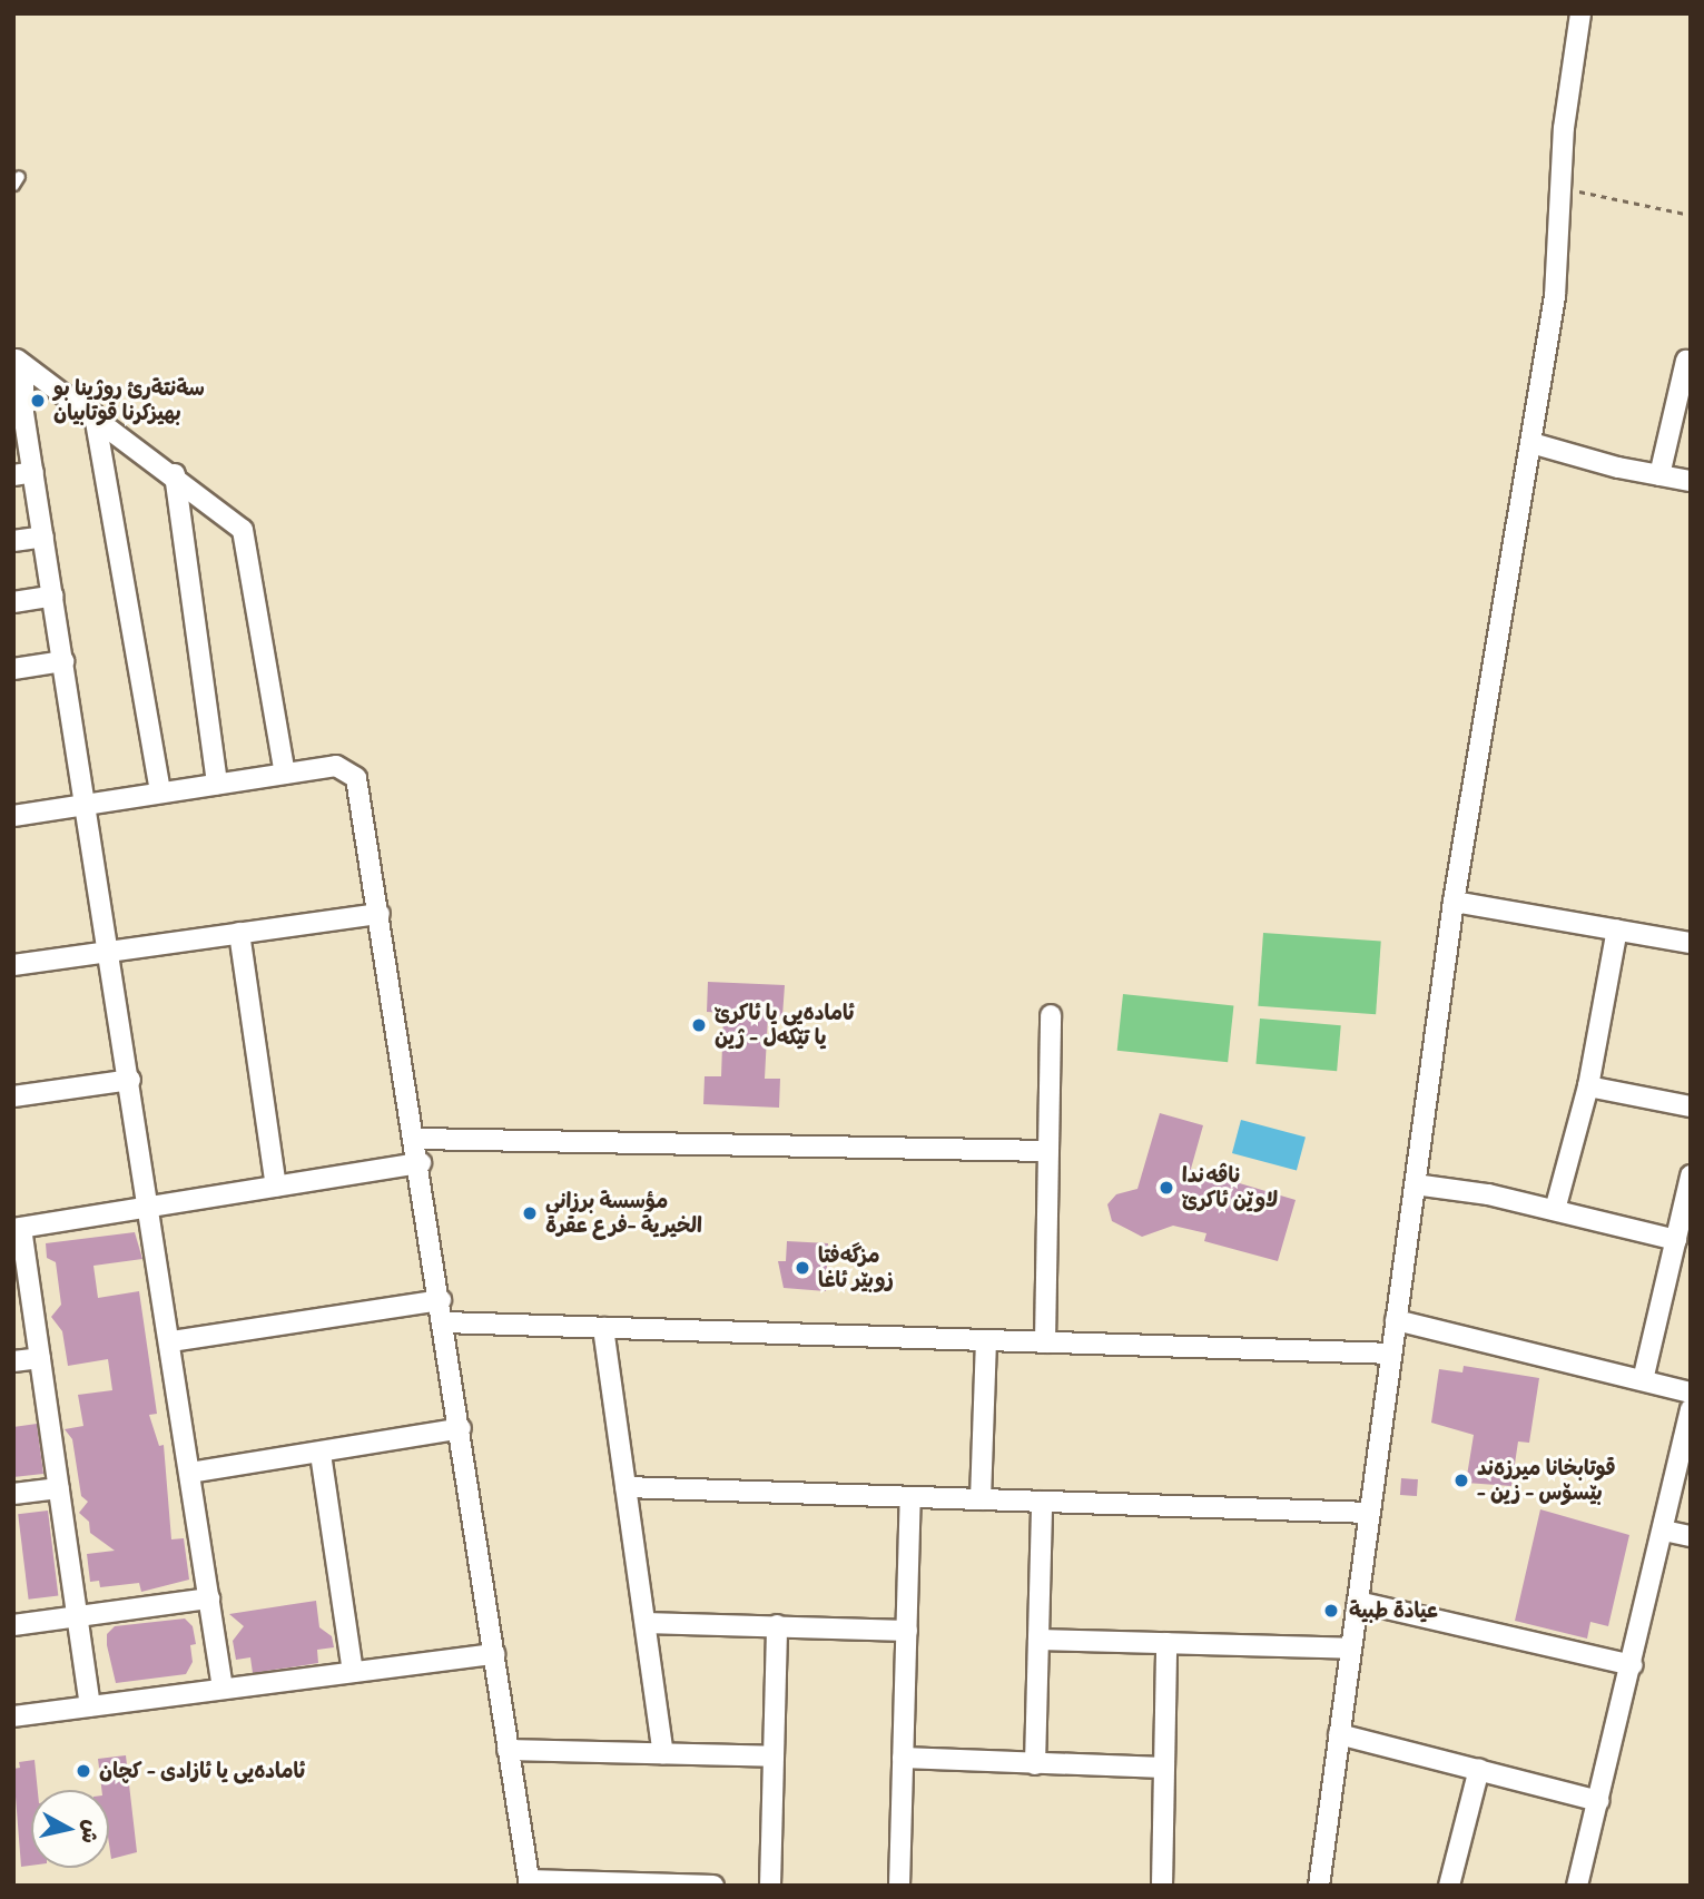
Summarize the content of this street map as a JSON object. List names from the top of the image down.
{
  "places": [
    "سةنتةرئ روژينا بو بهيزكرنا قوتابيان",
    "ئامادەیی یا ئاکرێ یا تێکەل - ژین",
    "ناڤەندا لاوێن ئاکرێ",
    "مؤسسة برزانى الخيرية -فرع عقرة",
    "مزگەفتا زوبێر ئاغا",
    "قوتابخانا میرزەند - بێسۆس - زین",
    "عيادة طبية",
    "ئامادەیی یا ئازادی - کچان"
  ],
  "north": "right"
}
